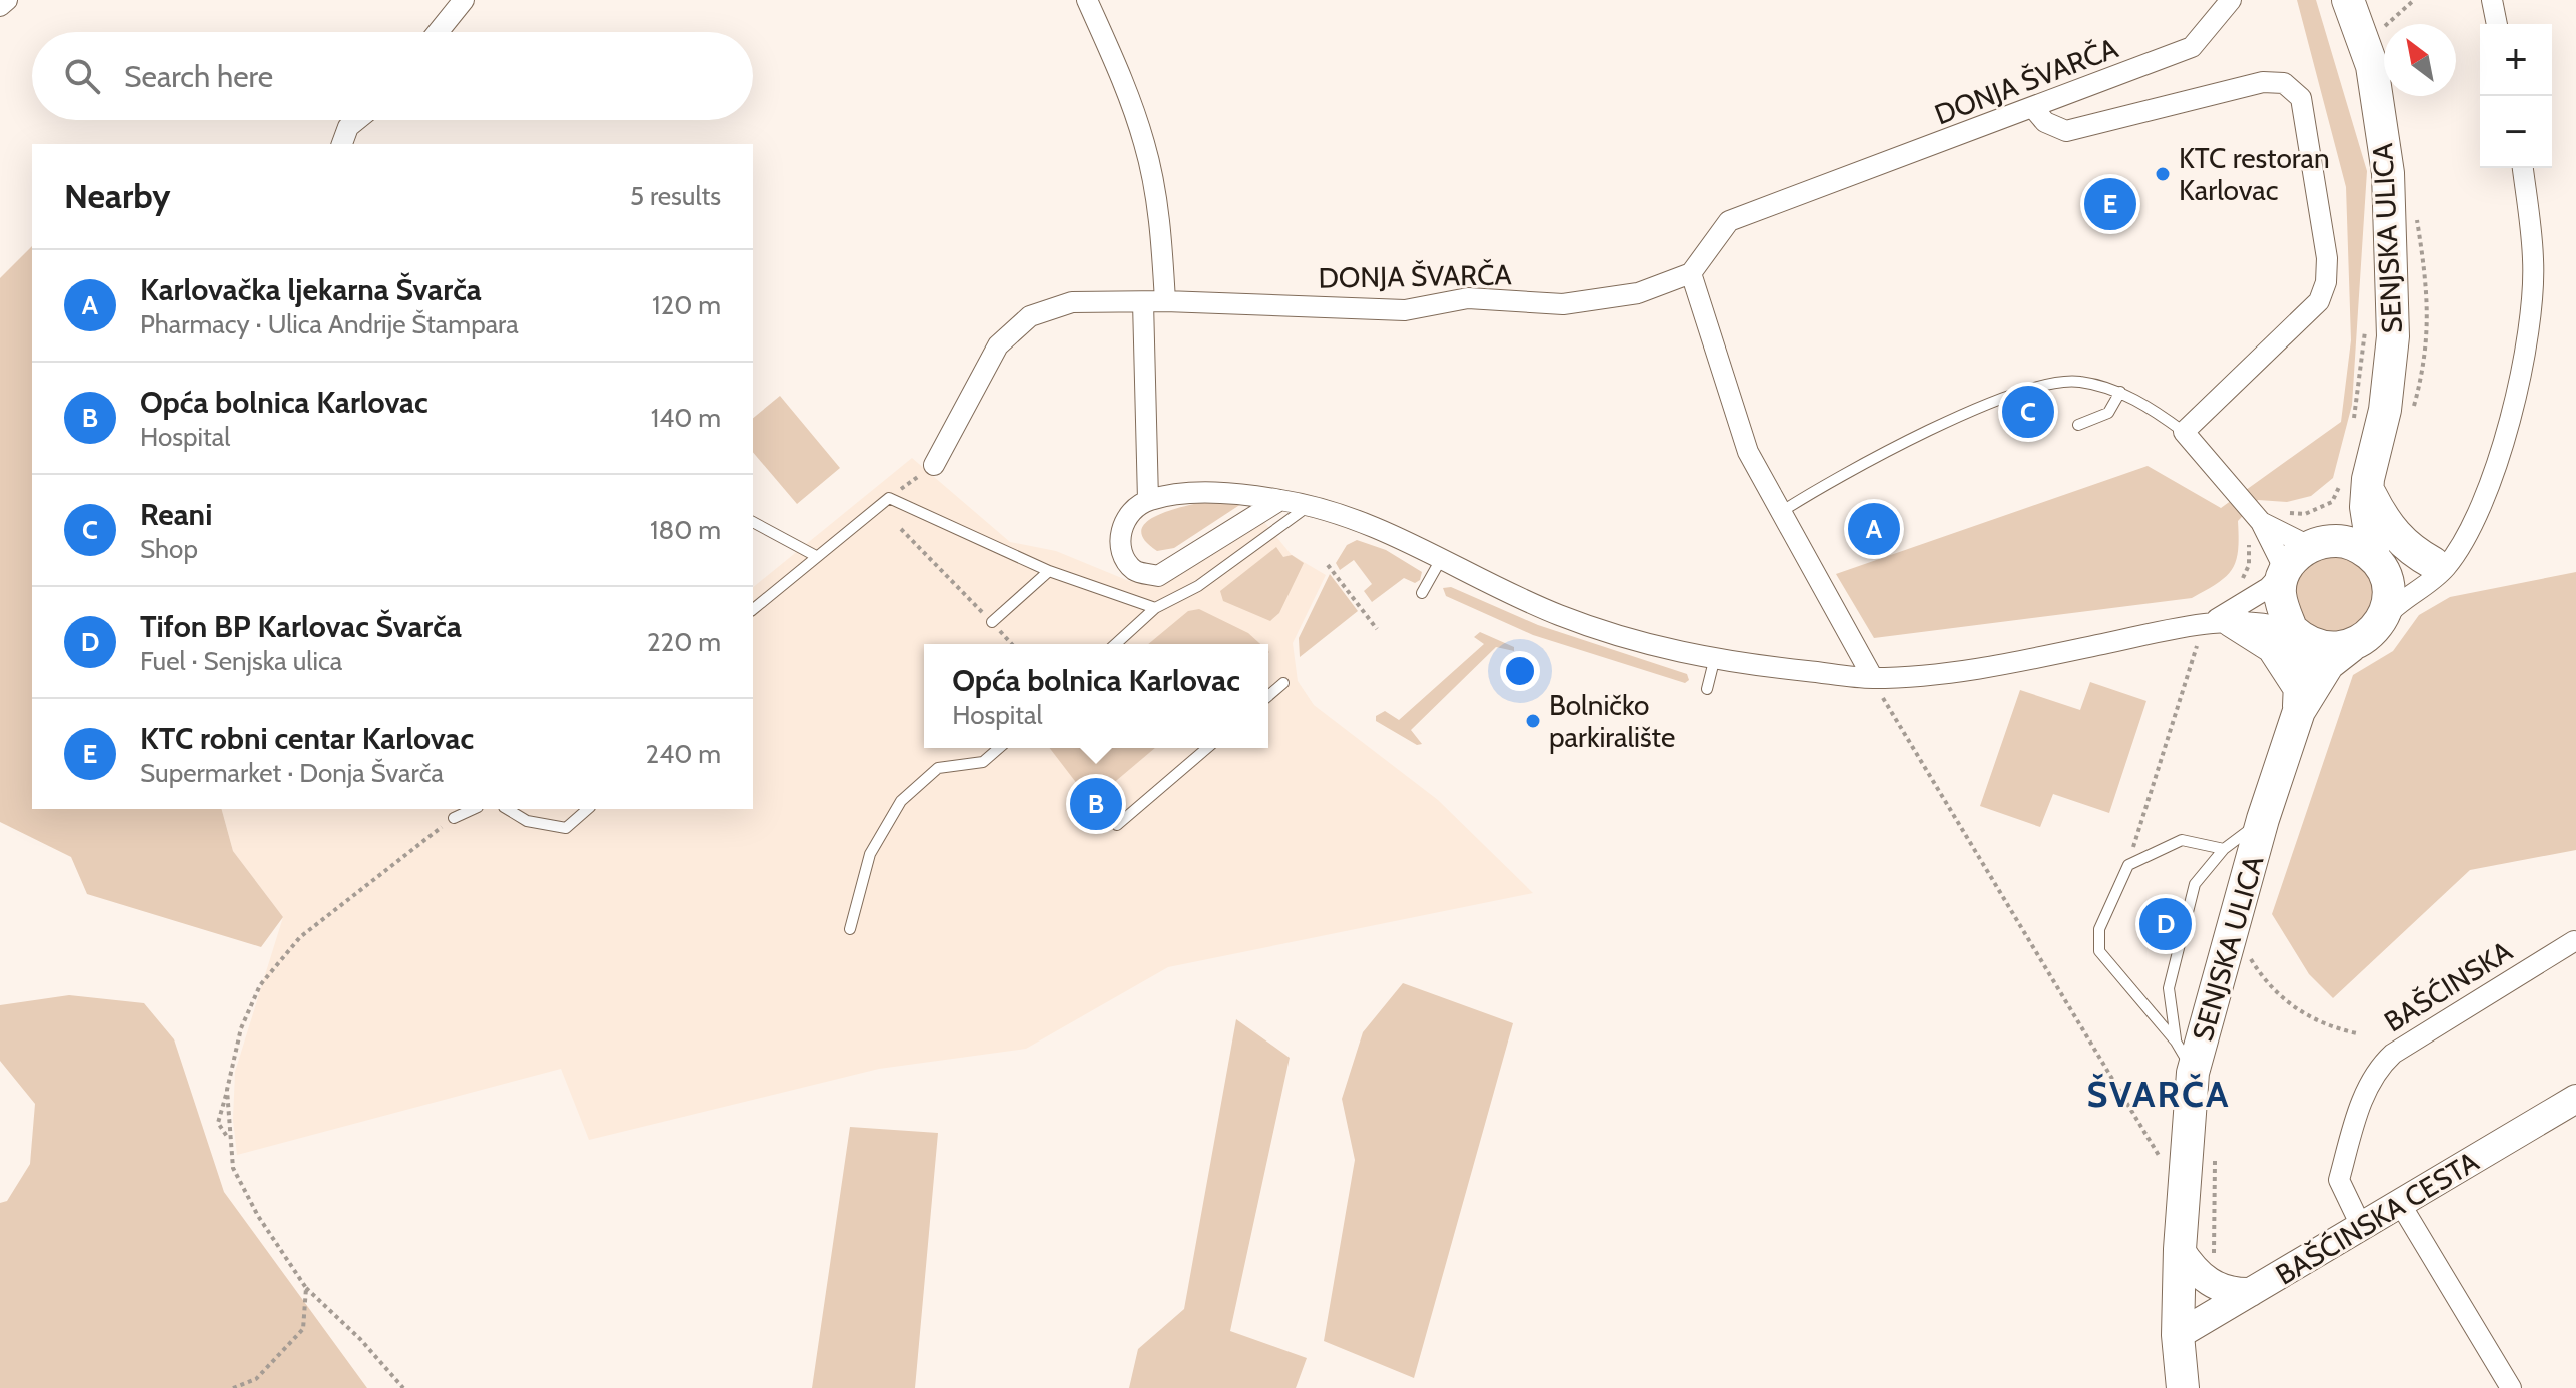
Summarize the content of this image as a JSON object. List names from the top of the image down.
{
  "streets": {
    "main road": ["SENJSKA ULICA"],
    "street": ["DONJA ŠVARČA", "BAŠĆINSKA", "BAŠĆINSKA CESTA"]
  },
  "crossings": [
    ["SENJSKA ULICA", "BAŠĆINSKA CESTA"],
    ["BAŠĆINSKA", "BAŠĆINSKA CESTA"]
  ],
  "districts": ["ŠVARČA"],
  "places": ["KTC restoran Karlovac", "Bolničko parkiralište"],
  "north": "top left",
  "page": {
    "map_buttons": ["+", "−"],
    "search": "Search here",
    "heading": ["Nearby", "5 results"],
    "pins": [
      "E",
      "C",
      "A",
      "B",
      "D"
    ],
    "list": [
      {
        "mark": "A",
        "name": "Karlovačka ljekarna Švarča",
        "note": "Pharmacy · Ulica Andrije Štampara",
        "value": "120 m"
      },
      {
        "mark": "B",
        "name": "Opća bolnica Karlovac",
        "note": "Hospital",
        "value": "140 m"
      },
      {
        "mark": "C",
        "name": "Reani",
        "note": "Shop",
        "value": "180 m"
      },
      {
        "mark": "D",
        "name": "Tifon BP Karlovac Švarča",
        "note": "Fuel · Senjska ulica",
        "value": "220 m"
      },
      {
        "mark": "E",
        "name": "KTC robni centar Karlovac",
        "note": "Supermarket · Donja Švarča",
        "value": "240 m"
      }
    ],
    "popup": ["Opća bolnica Karlovac", "Hospital"]
  }
}
